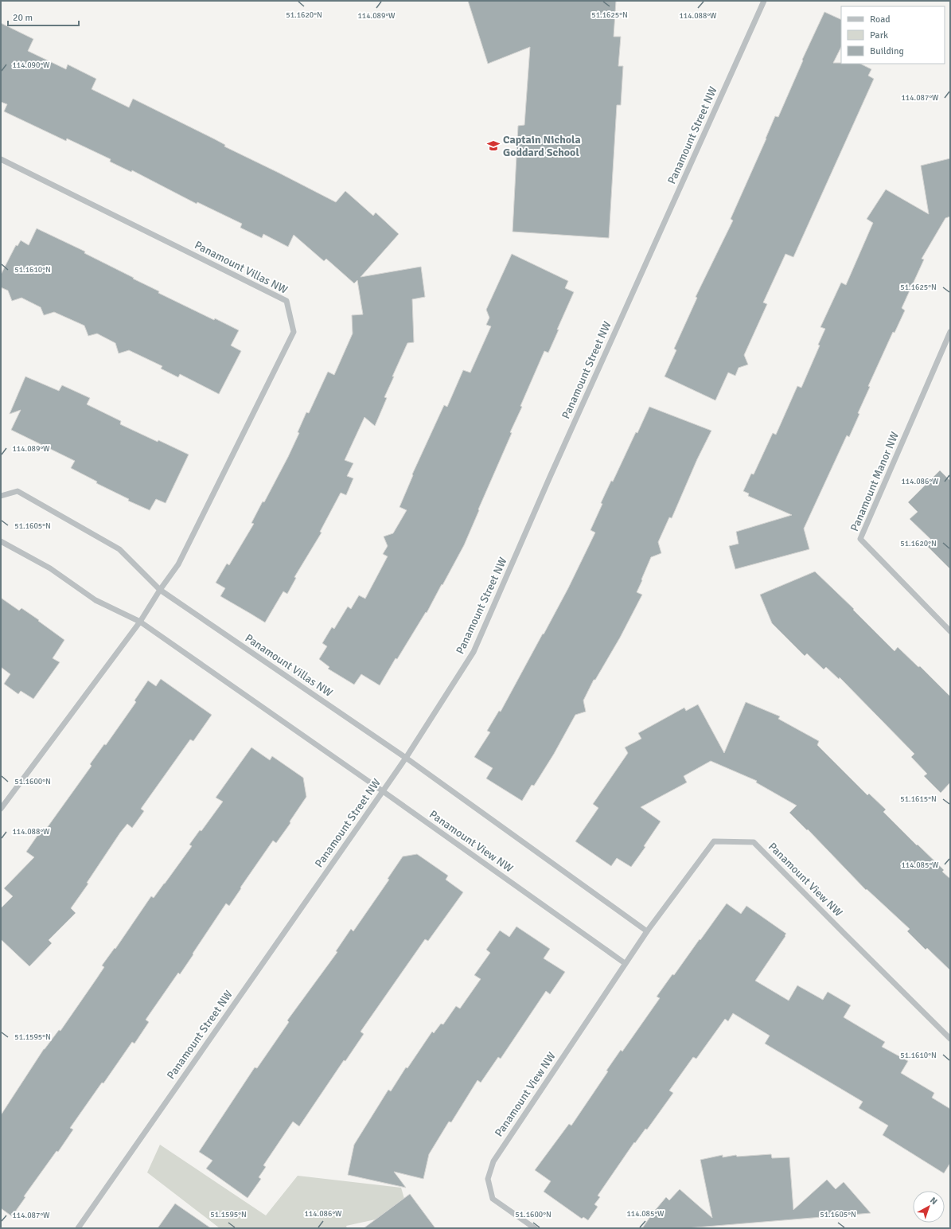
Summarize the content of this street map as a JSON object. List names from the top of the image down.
{
  "streets": {
    "street": [
      "Panamount Street NW",
      "Panamount Villas NW",
      "Panamount Manor NW",
      "Panamount View NW"
    ]
  },
  "crossings": [
    ["Panamount Street NW", "Panamount Villas NW"],
    ["Panamount Street NW", "Panamount View NW"]
  ],
  "places": {
    "school or university": ["Captain Nichola Goddard School"]
  },
  "legend": ["Road", "Park", "Building"],
  "scale_bar": "20 m",
  "north": "top right",
  "coordinates": [
    "51.1620°N",
    "51.1625°N",
    "114.089°W",
    "114.088°W",
    "114.090°W",
    "114.087°W",
    "51.1610°N",
    "114.086°W",
    "51.1605°N",
    "51.1600°N",
    "51.1615°N",
    "114.085°W",
    "51.1595°N"
  ]
}
